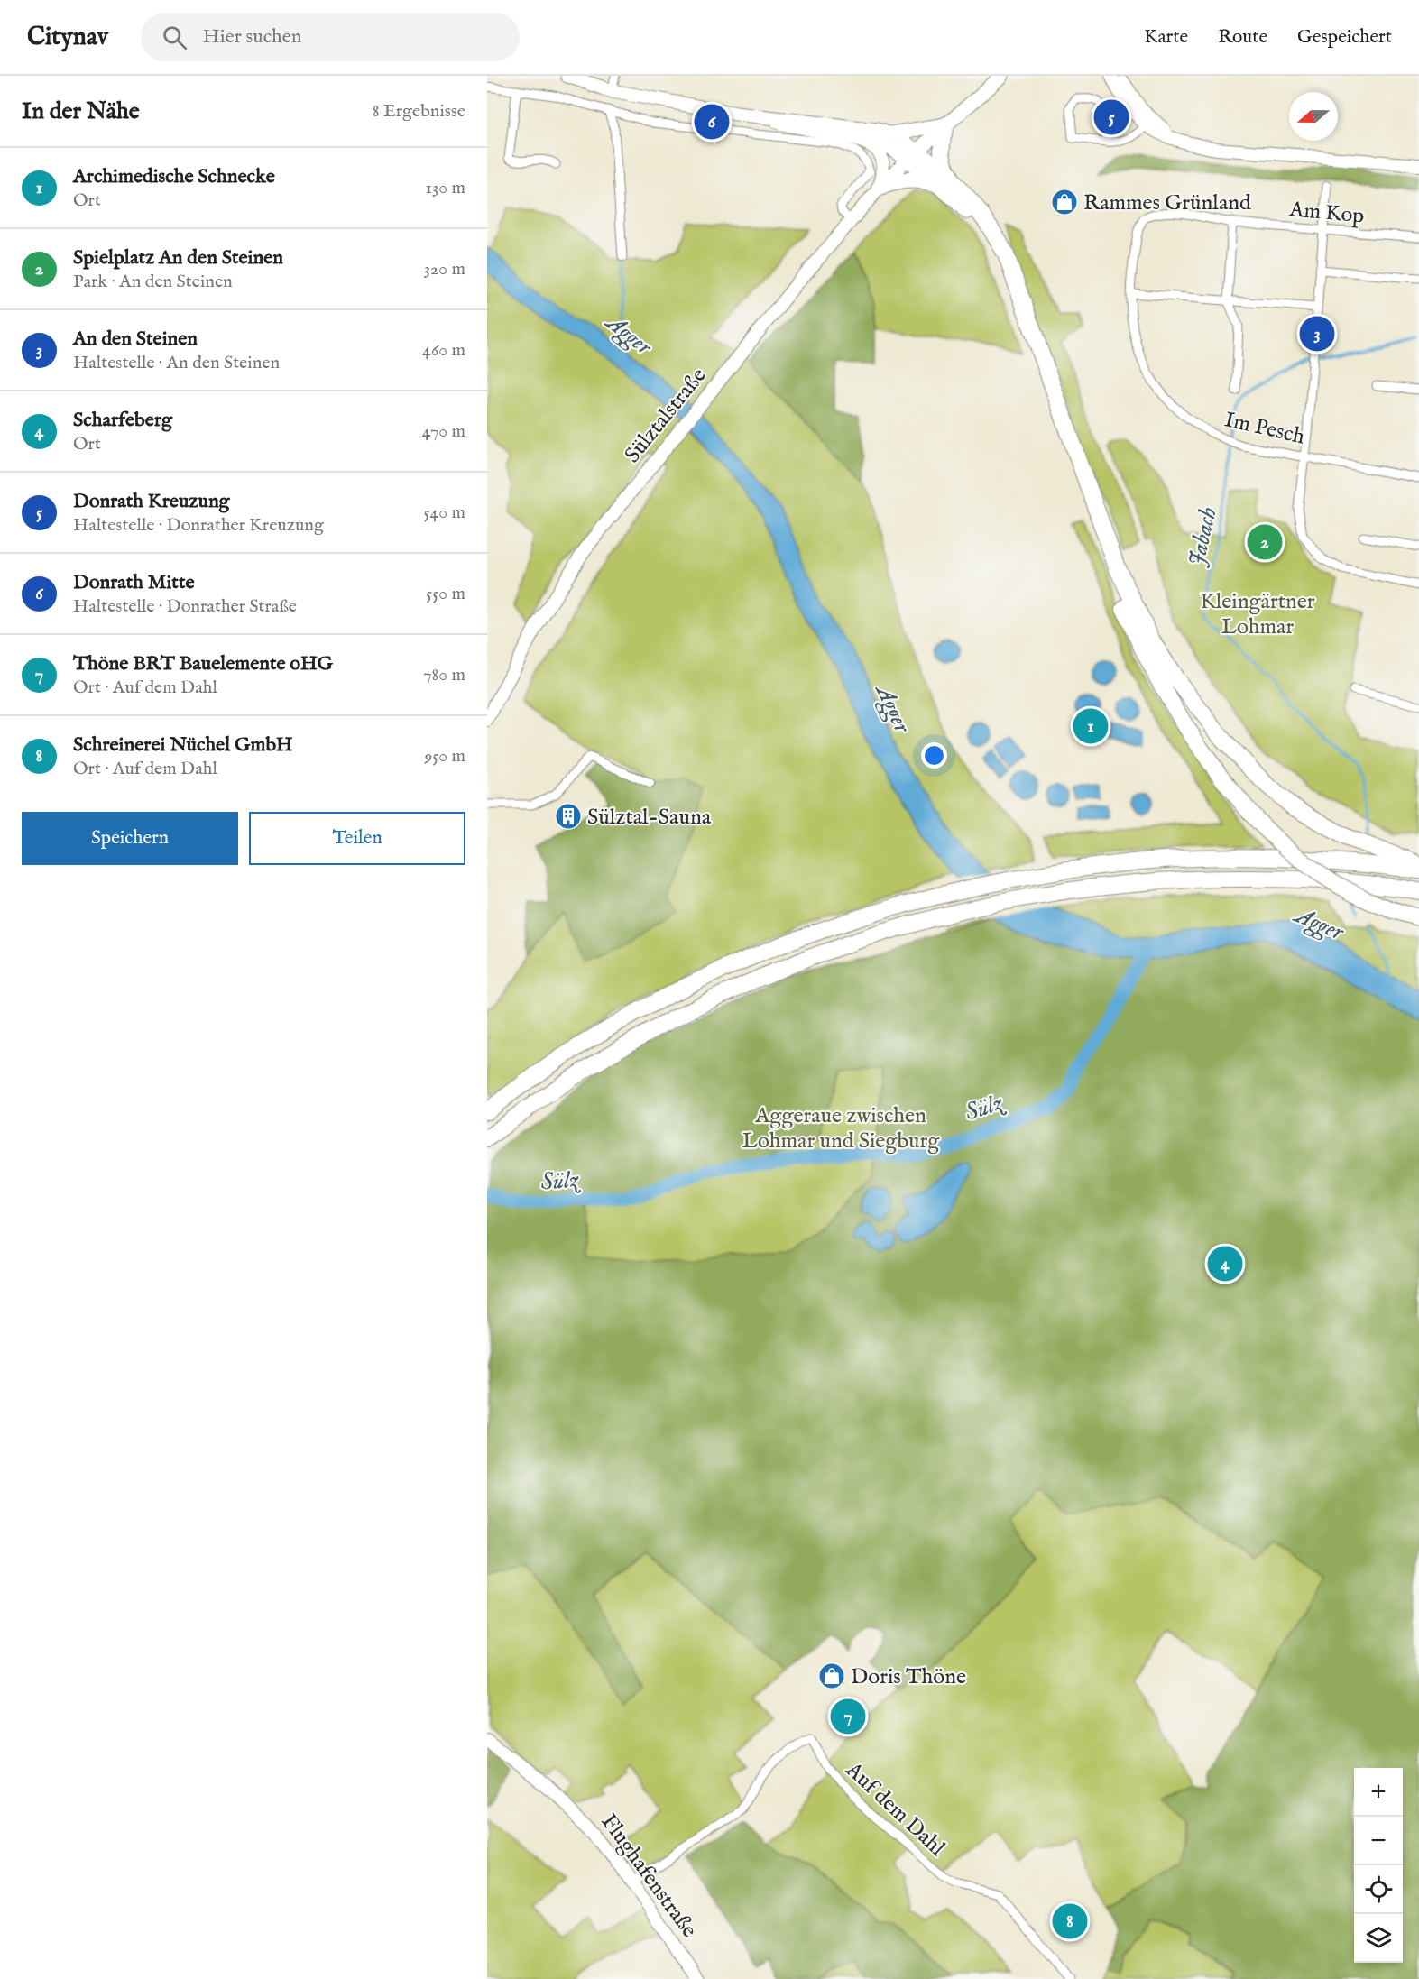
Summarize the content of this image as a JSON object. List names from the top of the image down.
{
  "streets": {
    "main road": ["Sülztalstraße", "Flughafenstraße"],
    "street": ["Am Kop", "Im Pesch", "Auf dem Dahl"]
  },
  "crossings": [
    ["Am Kop", "Im Pesch"],
    ["Auf dem Dahl", "Flughafenstraße"]
  ],
  "water": ["Agger", "Jabach", "Sülz"],
  "parks": ["Kleingärtner Lohmar", "Aggeraue zwischen Lohmar und Siegburg"],
  "places": {
    "shop": ["Rammes Grünland", "Doris Thöne"],
    "building": ["Sülztal-Sauna"]
  },
  "north": "left",
  "page": {
    "header": "Citynav",
    "search": "Hier suchen",
    "nav": ["Karte", "Route", "Gespeichert"],
    "heading": ["In der Nähe", "8 Ergebnisse"],
    "pins": [
      "5",
      "6",
      "3",
      "2",
      "1",
      "4",
      "7",
      "8"
    ],
    "list": [
      {
        "mark": "1",
        "name": "Archimedische Schnecke",
        "note": "Ort",
        "value": "130 m"
      },
      {
        "mark": "2",
        "name": "Spielplatz An den Steinen",
        "note": "Park · An den Steinen",
        "value": "320 m"
      },
      {
        "mark": "3",
        "name": "An den Steinen",
        "note": "Haltestelle · An den Steinen",
        "value": "460 m"
      },
      {
        "mark": "4",
        "name": "Scharfeberg",
        "note": "Ort",
        "value": "470 m"
      },
      {
        "mark": "5",
        "name": "Donrath Kreuzung",
        "note": "Haltestelle · Donrather Kreuzung",
        "value": "540 m"
      },
      {
        "mark": "6",
        "name": "Donrath Mitte",
        "note": "Haltestelle · Donrather Straße",
        "value": "550 m"
      },
      {
        "mark": "7",
        "name": "Thöne BRT Bauelemente oHG",
        "note": "Ort · Auf dem Dahl",
        "value": "780 m"
      },
      {
        "mark": "8",
        "name": "Schreinerei Nüchel GmbH",
        "note": "Ort · Auf dem Dahl",
        "value": "950 m"
      }
    ],
    "buttons": ["Speichern", "Teilen"],
    "map_buttons": ["+", "−"]
  }
}
